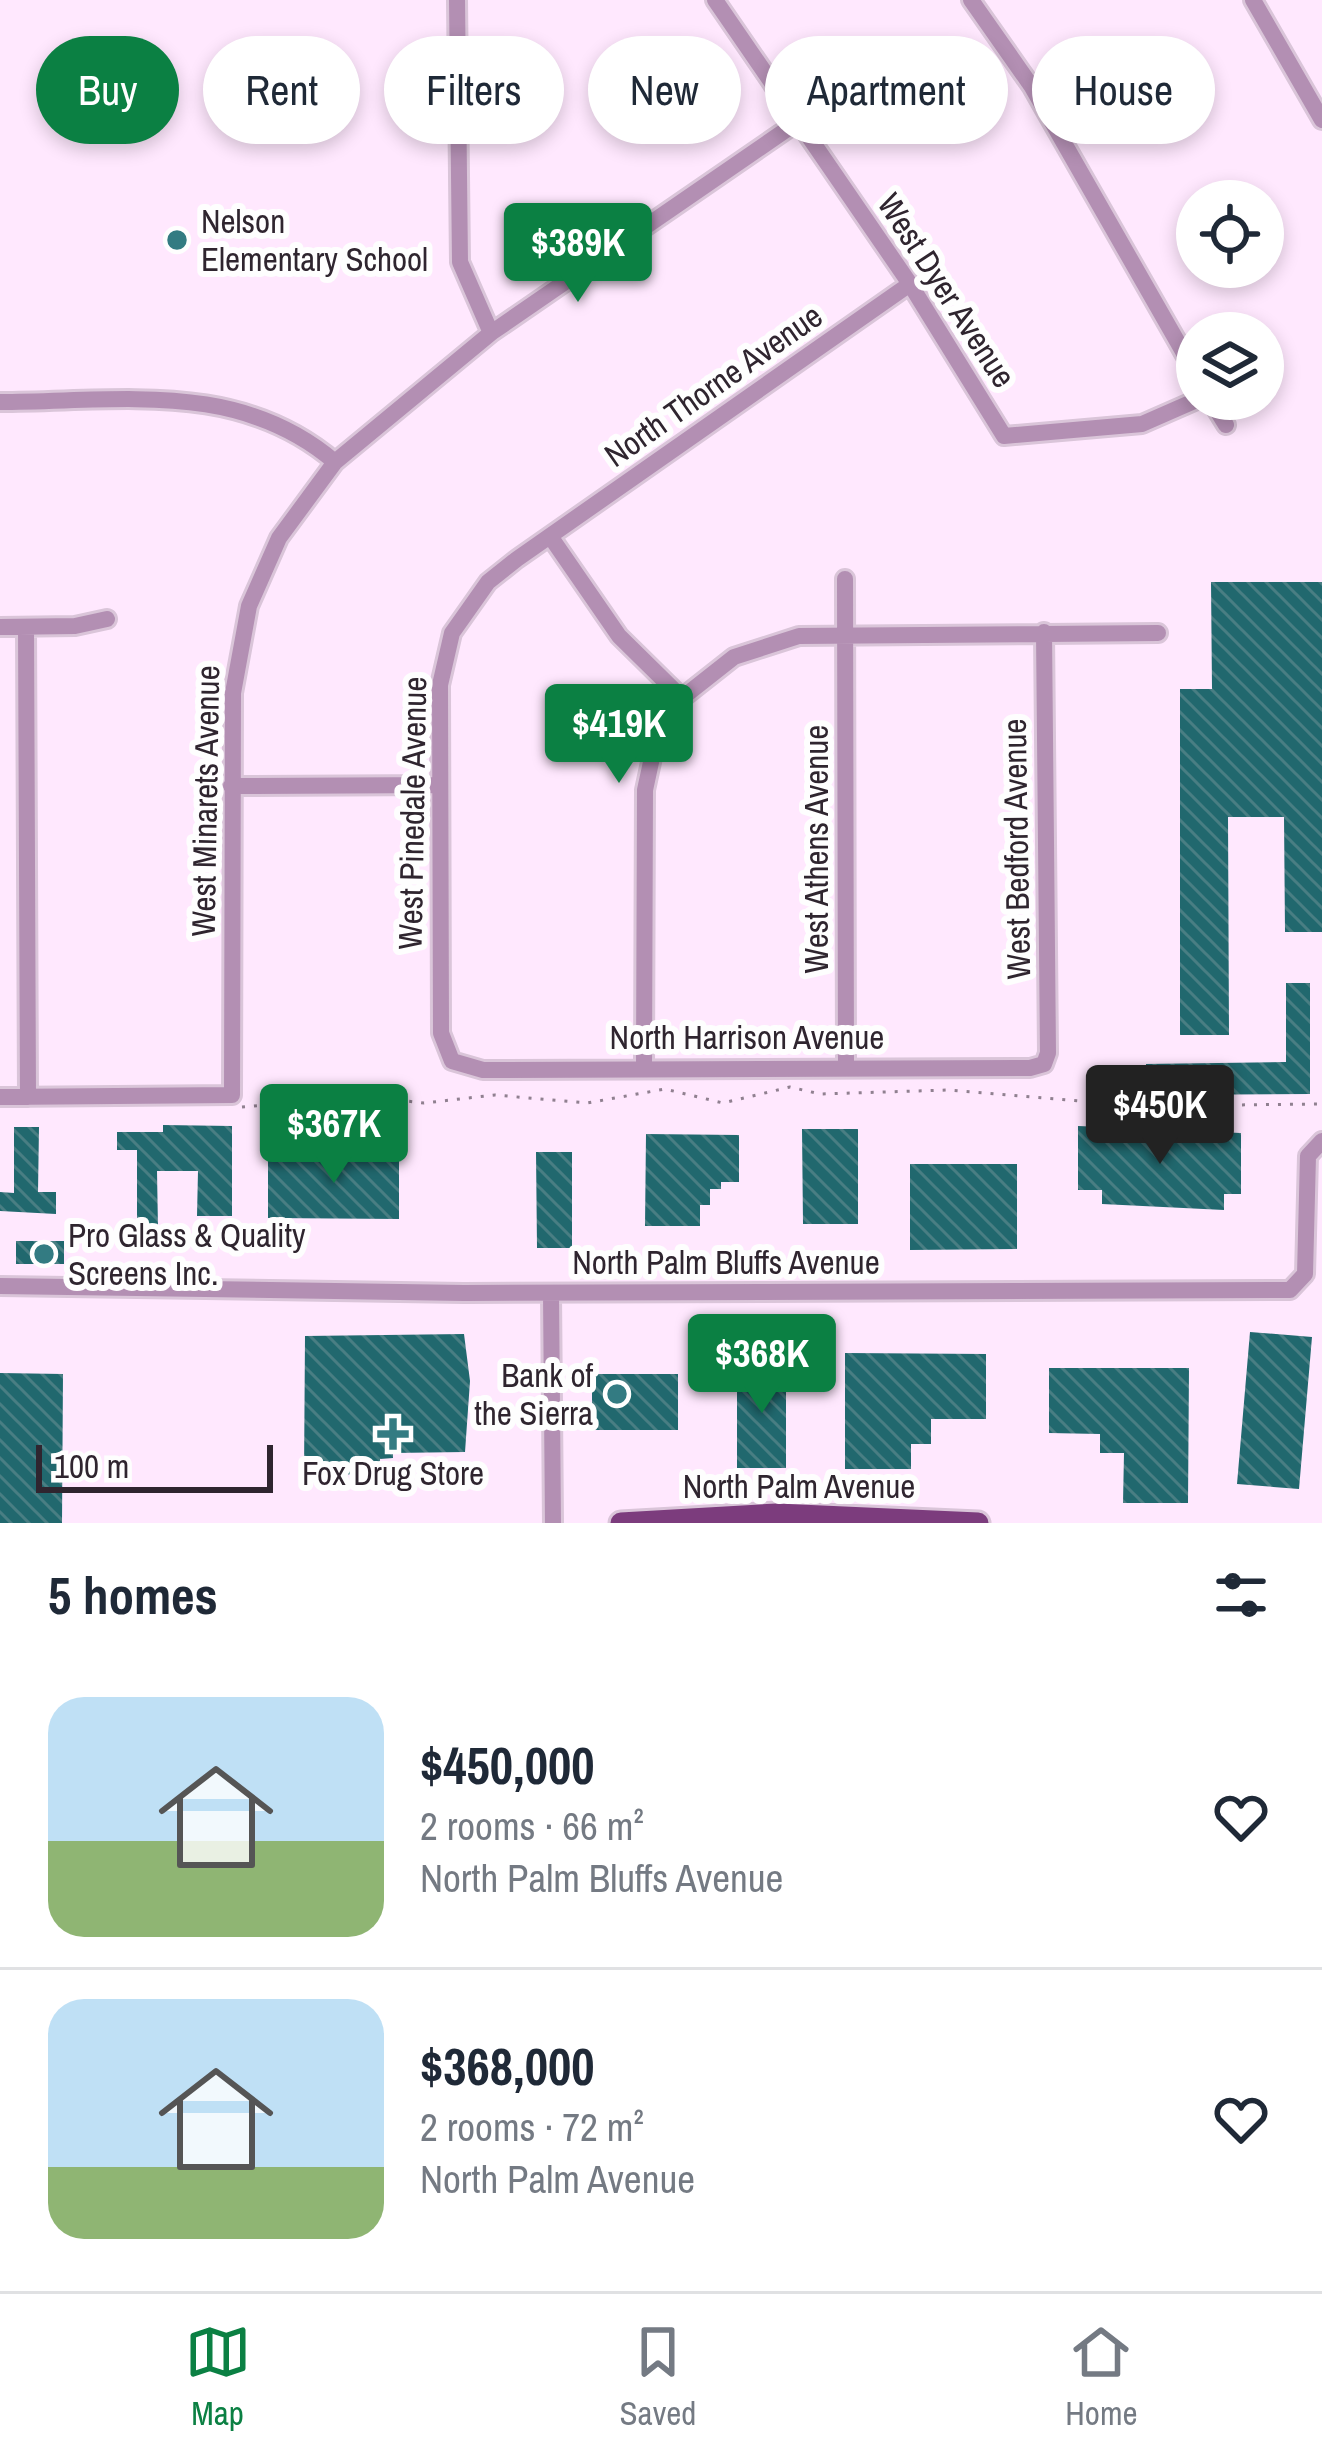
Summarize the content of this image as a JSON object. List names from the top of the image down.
{
  "streets": {
    "main road": ["North Palm Avenue"],
    "street": [
      "West Dyer Avenue",
      "North Thorne Avenue",
      "West Minarets Avenue",
      "West Pinedale Avenue",
      "West Athens Avenue",
      "West Bedford Avenue",
      "North Harrison Avenue",
      "North Palm Bluffs Avenue"
    ]
  },
  "crossings": [
    ["West Dyer Avenue", "North Thorne Avenue"],
    ["North Thorne Avenue", "West Pinedale Avenue"],
    ["West Pinedale Avenue", "North Harrison Avenue"],
    ["West Athens Avenue", "North Harrison Avenue"],
    ["West Bedford Avenue", "North Harrison Avenue"]
  ],
  "places": {
    "other": ["Nelson Elementary School", "Pro Glass & Quality Screens Inc.", "Bank of the Sierra"],
    "health": ["Fox Drug Store"]
  },
  "scale_bar": "100 m",
  "page": {
    "chip": [
      "Buy",
      "Rent",
      "Filters",
      "New",
      "Apartment",
      "House"
    ],
    "price": [
      "$389K",
      "$419K",
      "$450K",
      "$367K",
      "$368K"
    ],
    "scale": "100 m",
    "heading": "5 homes",
    "list": [
      {
        "name": "$450,000",
        "note": "2 rooms · 66 m² · North Palm Bluffs Avenue"
      },
      {
        "name": "$368,000",
        "note": "2 rooms · 72 m² · North Palm Avenue"
      }
    ],
    "tabs": ["Map", "Saved", "Home"]
  }
}
